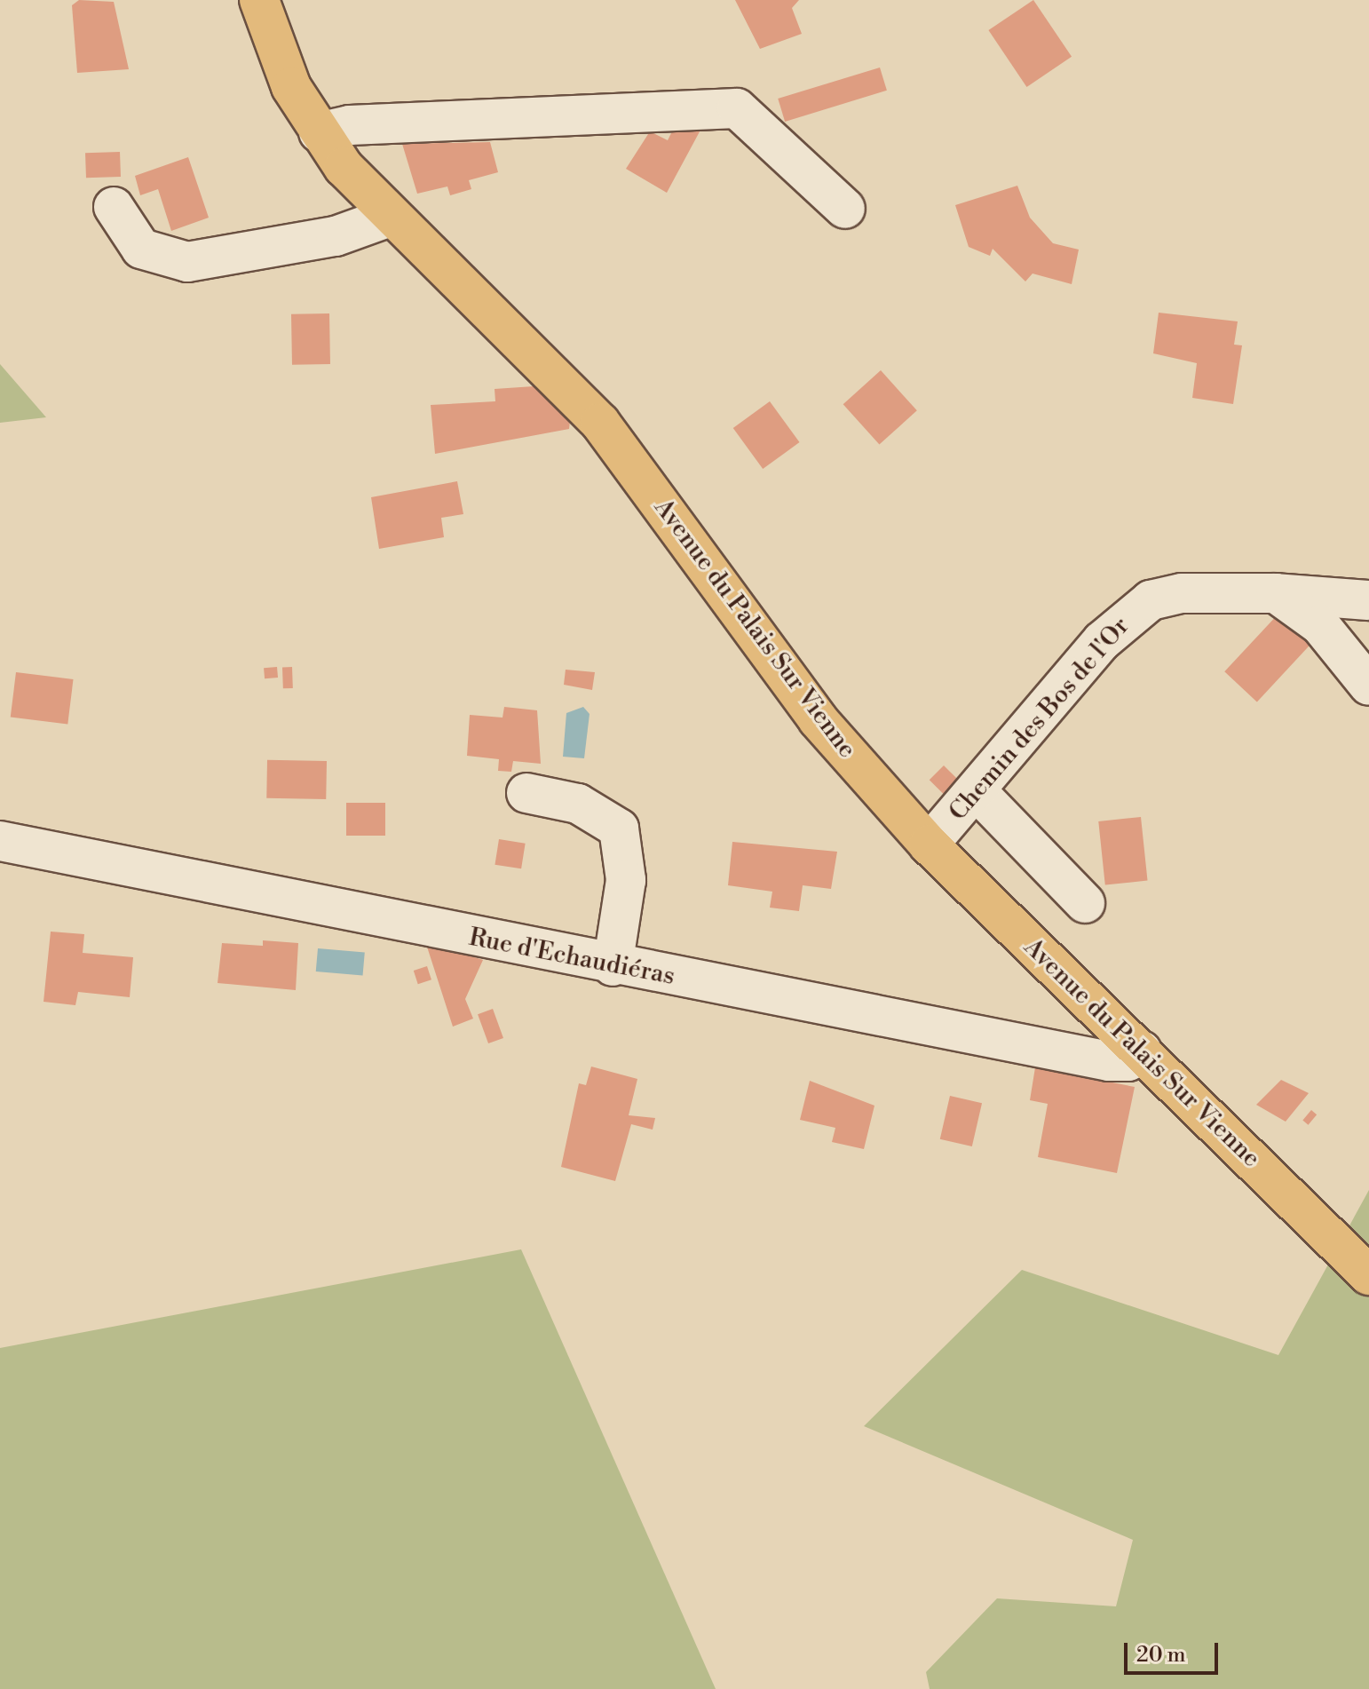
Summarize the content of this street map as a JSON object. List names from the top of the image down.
{
  "streets": {
    "main road": ["Avenue du Palais Sur Vienne"],
    "street": ["Chemin des Bos de l'Or", "Rue d'Echaudiéras"]
  },
  "crossings": [
    ["Avenue du Palais Sur Vienne", "Chemin des Bos de l'Or"],
    ["Avenue du Palais Sur Vienne", "Rue d'Echaudiéras"]
  ],
  "scale_bar": "20 m"
}
